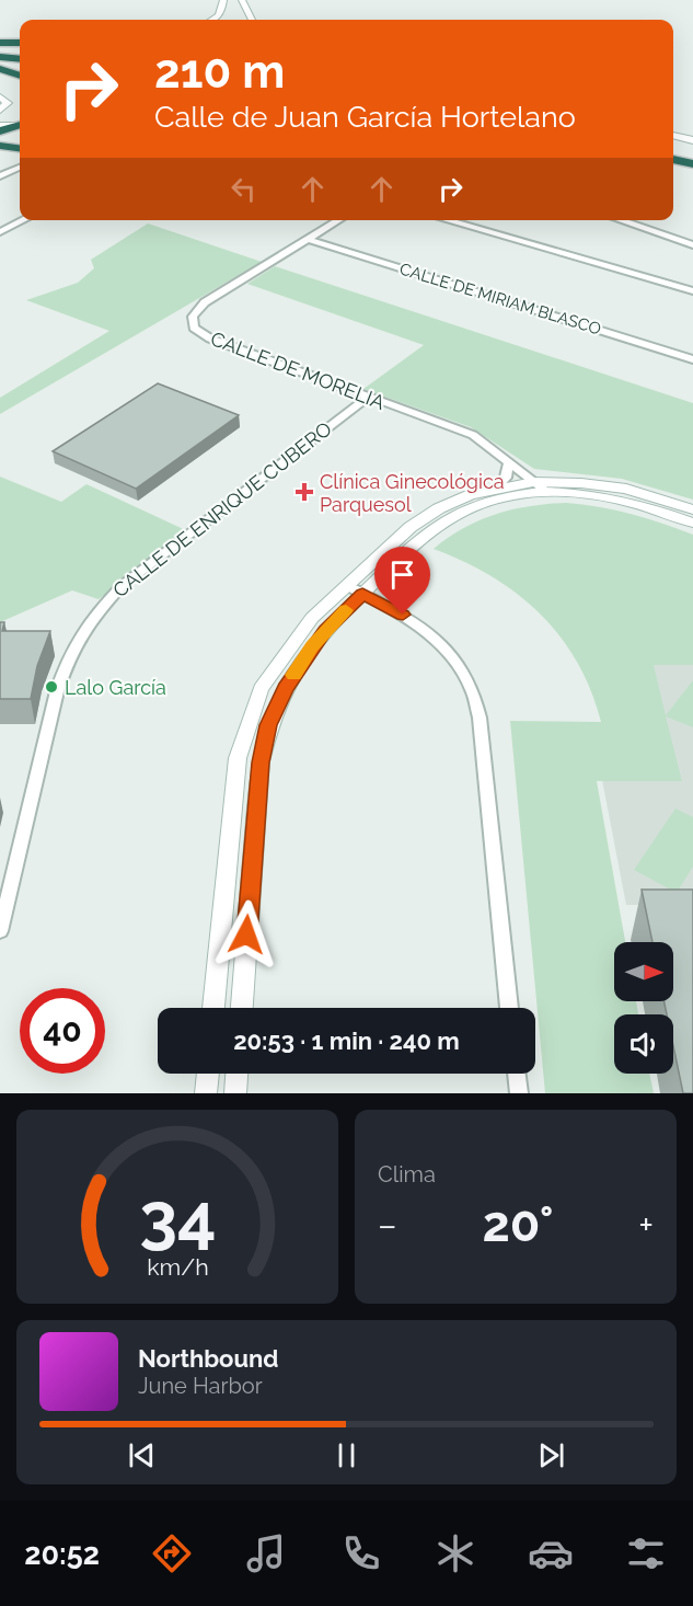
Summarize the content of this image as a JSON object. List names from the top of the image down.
{
  "streets": {
    "street": ["CALLE DE MIRIAM BLASCO", "CALLE DE MORELIA", "CALLE DE ENRIQUE CUBERO"]
  },
  "crossings": [
    ["CALLE DE MIRIAM BLASCO", "CALLE DE MORELIA"],
    ["CALLE DE MORELIA", "CALLE DE ENRIQUE CUBERO"]
  ],
  "places": {
    "health": ["Clínica Ginecológica Parquesol"],
    "other": ["Lalo García"]
  },
  "north": "right",
  "page": {
    "turn": ["210 m", "Calle de Juan García Hortelano"],
    "limit": "40",
    "trip": "20:53 · 1 min · 240 m",
    "tile": "Clima",
    "heat": ["−", "20°", "+"],
    "song": ["Northbound", "June Harbor"],
    "tabs": "20:52",
    "gauge": ["34", "km/h"]
  }
}
